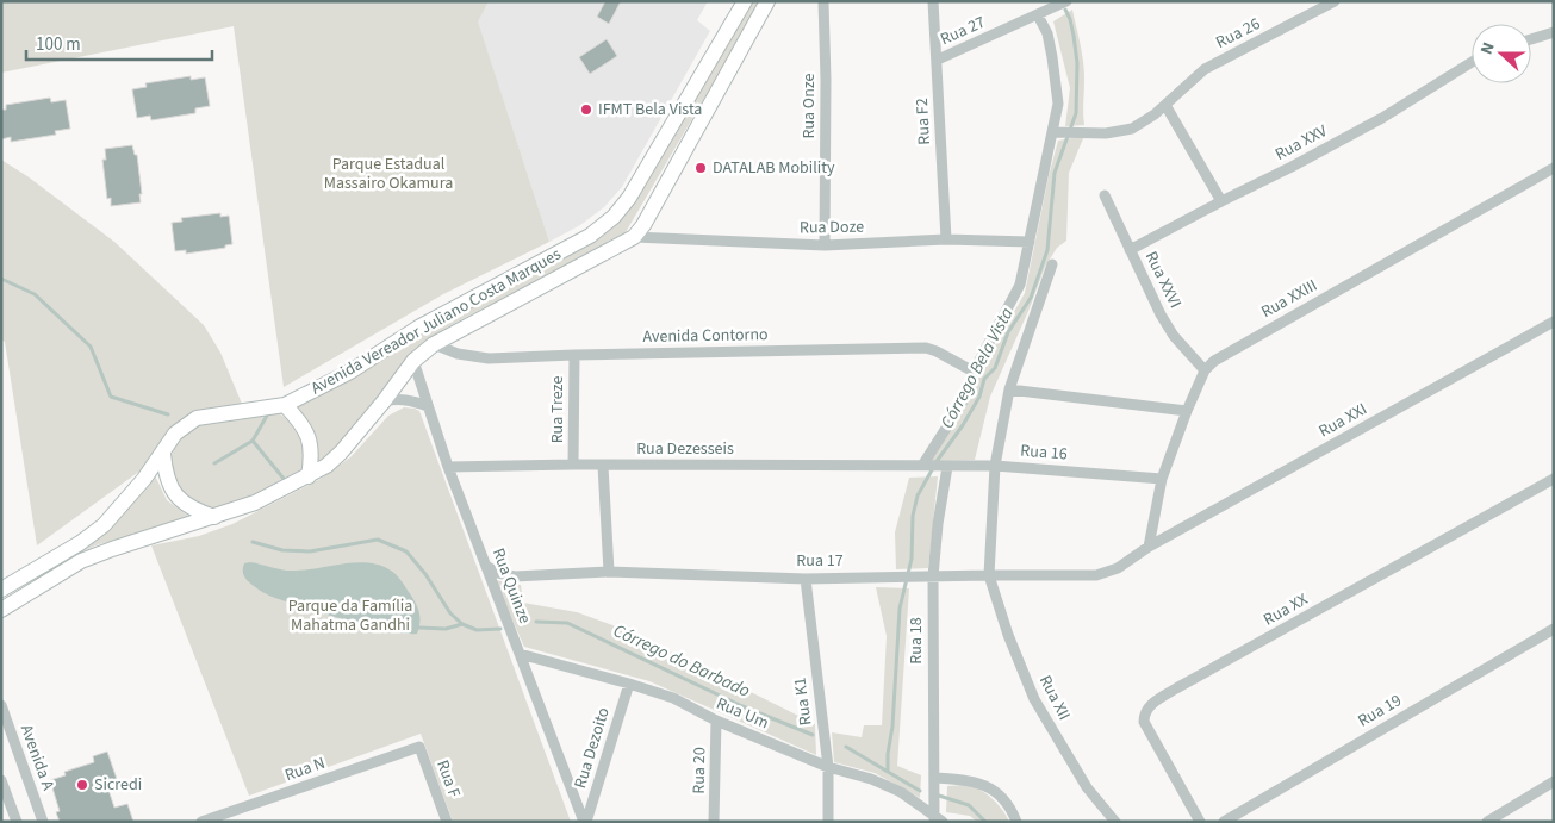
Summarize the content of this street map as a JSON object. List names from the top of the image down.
{
  "streets": {
    "main road": ["Avenida Vereador Juliano Costa Marques"],
    "street": [
      "Rua 27",
      "Rua 26",
      "Rua Onze",
      "Rua F2",
      "Rua XXV",
      "Rua Doze",
      "Rua XXVI",
      "Rua XXIII",
      "Avenida Contorno",
      "Rua Treze",
      "Rua XXI",
      "Rua Dezesseis",
      "Rua 16",
      "Rua 17",
      "Rua Quinze",
      "Rua XX",
      "Rua 18",
      "Rua XII",
      "Rua K1",
      "Rua 19",
      "Rua Um",
      "Rua Dezoito",
      "Avenida A",
      "Rua N",
      "Rua 20",
      "Rua F"
    ]
  },
  "crossings": [
    ["Rua 27", "Rua F2"],
    ["Rua Onze", "Rua Doze"],
    ["Rua F2", "Rua Doze"],
    ["Rua XXV", "Rua XXVI"],
    ["Rua Doze", "Avenida Vereador Juliano Costa Marques"],
    ["Rua XXVI", "Rua XXIII"],
    ["Rua XXIII", "Rua XXI"],
    ["Rua XXIII", "Rua 16"],
    ["Rua XXIII", "Rua 17"],
    ["Avenida Vereador Juliano Costa Marques", "Avenida Contorno"],
    ["Avenida Vereador Juliano Costa Marques", "Rua Quinze"],
    ["Avenida Contorno", "Rua Treze"],
    ["Rua Treze", "Rua Dezesseis"],
    ["Rua XXI", "Rua 17"],
    ["Rua Dezesseis", "Rua 16"],
    ["Rua Dezesseis", "Rua Quinze"],
    ["Rua 16", "Rua 18"],
    ["Rua 17", "Rua Quinze"],
    ["Rua 17", "Rua 18"],
    ["Rua 17", "Rua XII"],
    ["Rua 17", "Rua K1"],
    ["Rua Quinze", "Rua Um"],
    ["Rua Quinze", "Rua Dezoito"],
    ["Rua 18", "Rua Um"],
    ["Rua K1", "Rua Um"],
    ["Rua Um", "Rua Dezoito"],
    ["Rua Um", "Rua 20"],
    ["Rua N", "Rua F"]
  ],
  "water": ["Córrego Bela Vista", "Córrego do Barbado"],
  "parks": ["Parque Estadual Massairo Okamura", "Parque da Família Mahatma Gandhi"],
  "places": ["IFMT Bela Vista", "DATALAB Mobility", "Sicredi"],
  "scale_bar": "100 m",
  "north": "left"
}
